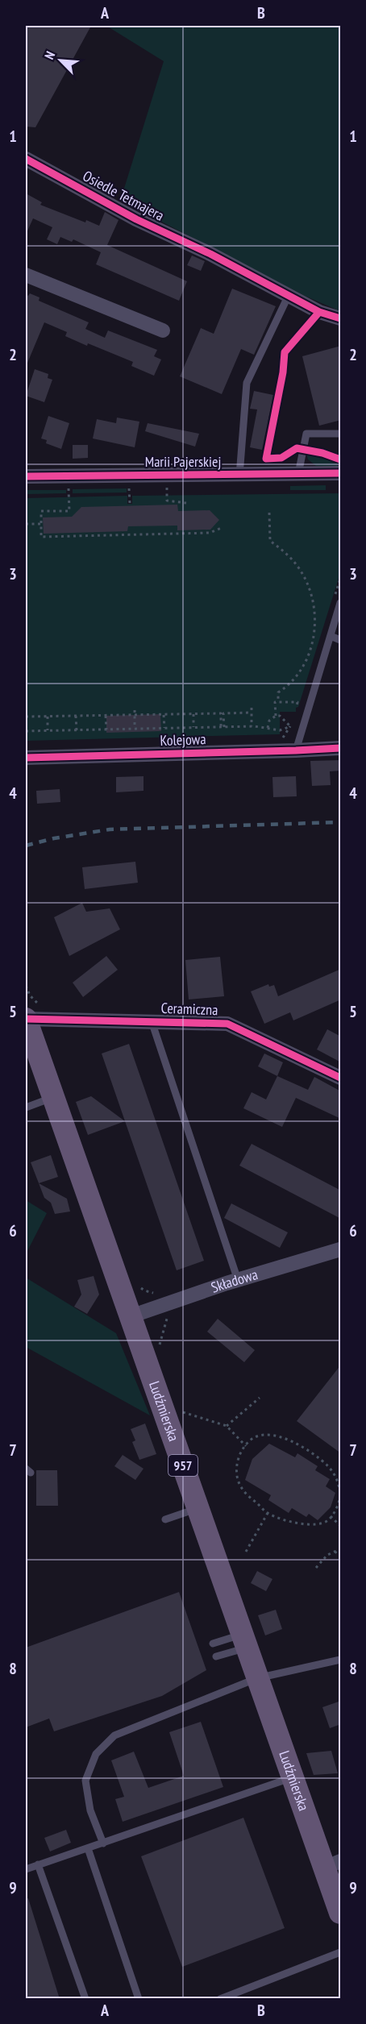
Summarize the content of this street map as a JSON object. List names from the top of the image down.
{
  "streets": {
    "main road": ["Ludźmierska", "957"],
    "street": [
      "Osiedle Tetmajera",
      "Marii Pajerskiej",
      "Kolejowa",
      "Ceramiczna",
      "Składowa"
    ]
  },
  "crossings": [
    ["Ceramiczna", "Ludźmierska"],
    ["Składowa", "Ludźmierska"]
  ],
  "north": "top left",
  "grid": {
    "columns": ["A", "B"],
    "rows": [
      "1",
      "2",
      "3",
      "4",
      "5",
      "6",
      "7",
      "8",
      "9"
    ]
  }
}
